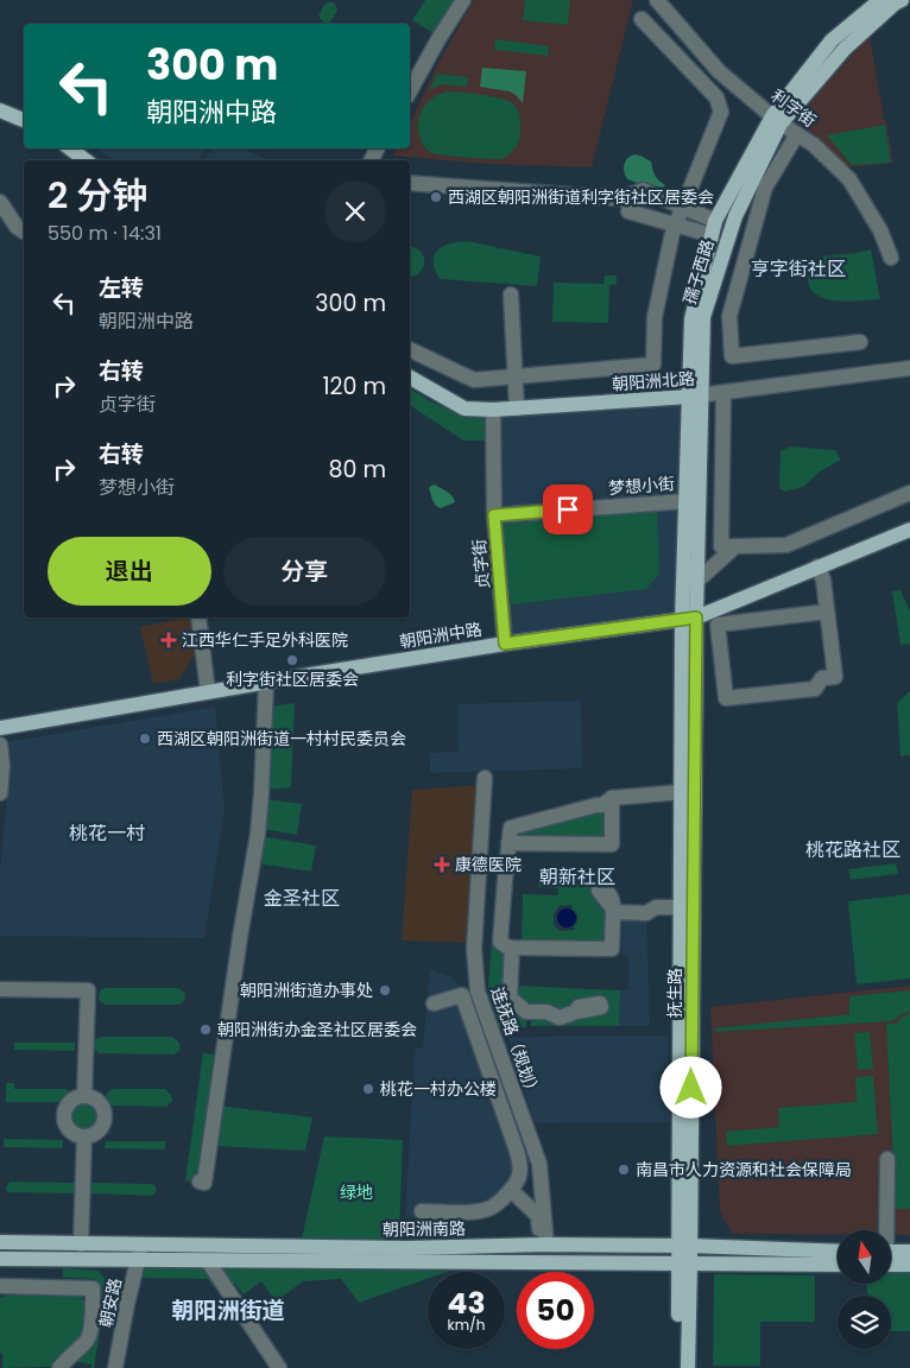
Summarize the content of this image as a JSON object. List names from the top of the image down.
{
  "streets": {
    "main road": [
      "孺子西路",
      "朝阳洲北路",
      "朝阳洲中路",
      "抚生路",
      "朝阳洲南路"
    ],
    "street": [
      "利字街",
      "梦想小街",
      "贞字街",
      "连抚路（规划）",
      "朝安路"
    ]
  },
  "crossings": [
    ["利字街", "孺子西路"],
    ["孺子西路", "朝阳洲北路"],
    ["孺子西路", "梦想小街"],
    ["孺子西路", "朝阳洲中路"],
    ["孺子西路", "抚生路"],
    ["朝阳洲北路", "贞字街"],
    ["梦想小街", "贞字街"],
    ["贞字街", "朝阳洲中路"],
    ["朝阳洲中路", "抚生路"],
    ["抚生路", "朝阳洲南路"],
    ["连抚路（规划）", "朝阳洲南路"],
    ["朝阳洲南路", "朝安路"]
  ],
  "districts": [
    "亨字街社区",
    "桃花一村",
    "桃花路社区",
    "朝新社区",
    "金圣社区",
    "朝阳洲街道"
  ],
  "parks": ["绿地"],
  "places": {
    "other": [
      "西湖区朝阳洲街道利字街社区居委会",
      "利字街社区居委会",
      "西湖区朝阳洲街道一村村民委员会",
      "朝阳洲街道办事处",
      "朝阳洲街办金圣社区居委会",
      "桃花一村办公楼",
      "南昌市人力资源和社会保障局"
    ],
    "health": ["江西华仁手足外科医院", "康德医院"]
  },
  "north": "top",
  "page": {
    "turn": ["300 m", "朝阳洲中路"],
    "heading": ["2 分钟", "550 m · 14:31"],
    "list": [
      {
        "name": "左转",
        "note": "朝阳洲中路",
        "value": "300 m"
      },
      {
        "name": "右转",
        "note": "贞字街",
        "value": "120 m"
      },
      {
        "name": "右转",
        "note": "梦想小街",
        "value": "80 m"
      }
    ],
    "buttons": ["退出", "分享"],
    "speed": "43 km/h",
    "limit": "50"
  }
}
